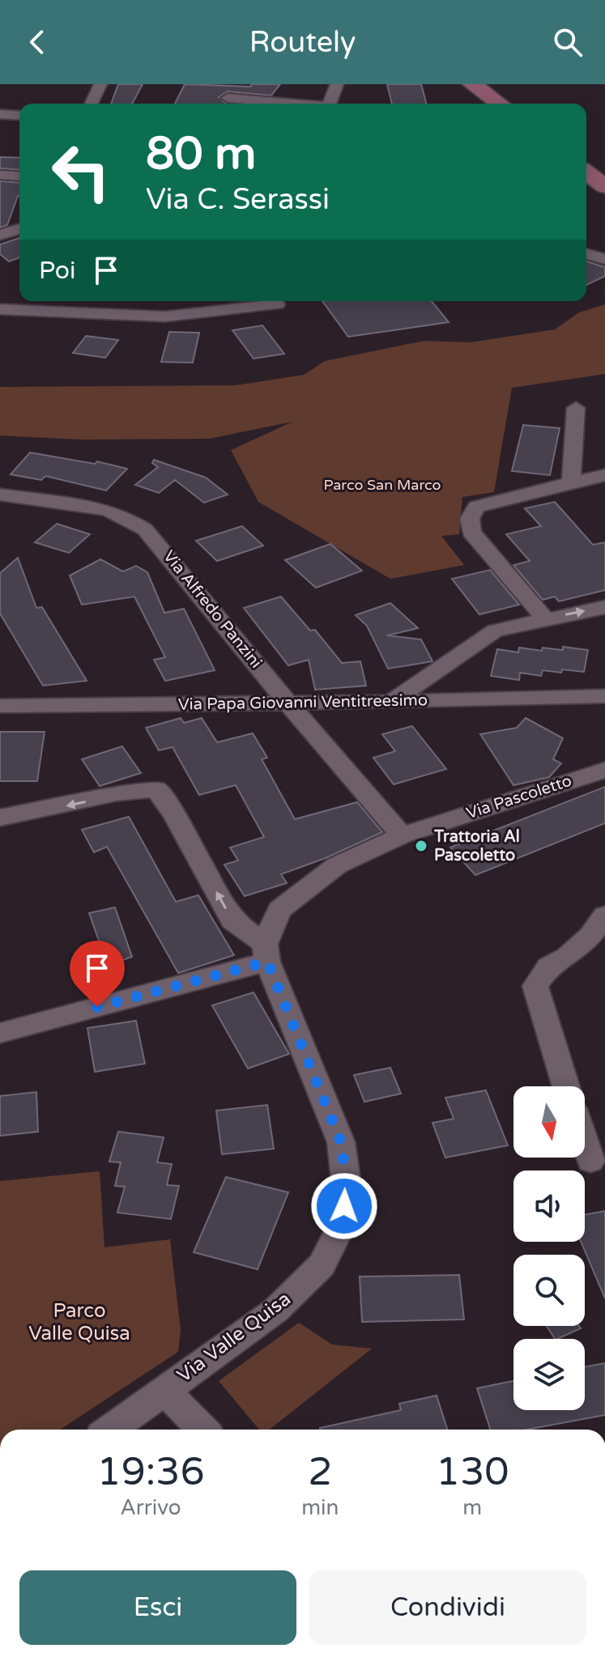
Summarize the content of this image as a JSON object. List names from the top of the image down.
{
  "streets": {
    "street": [
      "Via Alfredo Panzini",
      "Via Papa Giovanni Ventitreesimo",
      "Via Pascoletto",
      "Via Valle Quisa"
    ]
  },
  "crossings": [
    ["Via Alfredo Panzini", "Via Papa Giovanni Ventitreesimo"],
    ["Via Alfredo Panzini", "Via Pascoletto"],
    ["Via Pascoletto", "Via Valle Quisa"]
  ],
  "parks": ["Parco San Marco", "Parco Valle Quisa"],
  "places": ["Trattoria Al Pascoletto"],
  "north": "bottom",
  "page": {
    "header": "Routely",
    "turn": ["80 m", "Via C. Serassi"],
    "then": "Poi",
    "eta": [
      "19:36",
      "Arrivo",
      "2",
      "min",
      "130",
      "m"
    ],
    "buttons": ["Esci", "Condividi"]
  }
}
